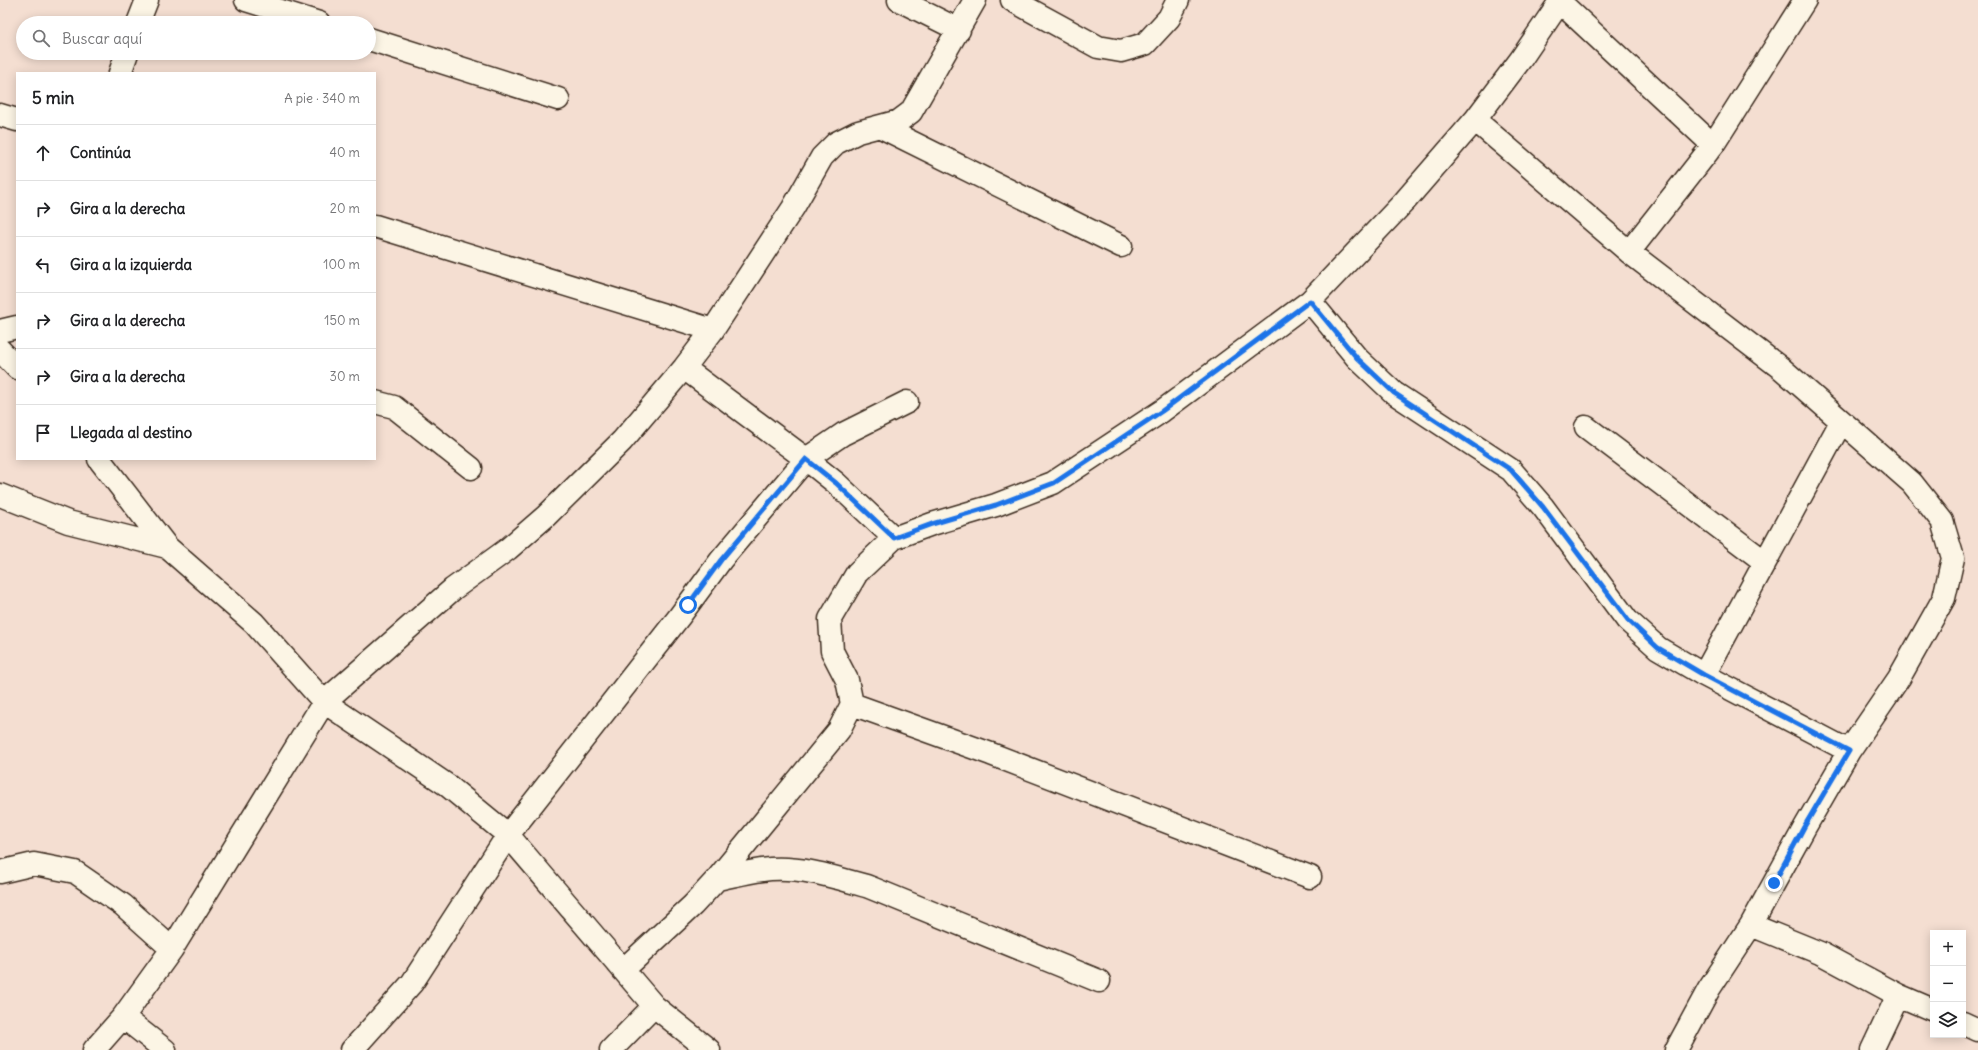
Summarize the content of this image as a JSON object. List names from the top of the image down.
{
  "page": {
    "search": "Buscar aquí",
    "heading": ["5 min", "A pie · 340 m"],
    "list": [
      ["Continúa", "40 m"],
      ["Gira a la derecha", "20 m"],
      ["Gira a la izquierda", "100 m"],
      ["Gira a la derecha", "150 m"],
      ["Gira a la derecha", "30 m"],
      "Llegada al destino"
    ],
    "map_buttons": ["+", "−"]
  }
}
